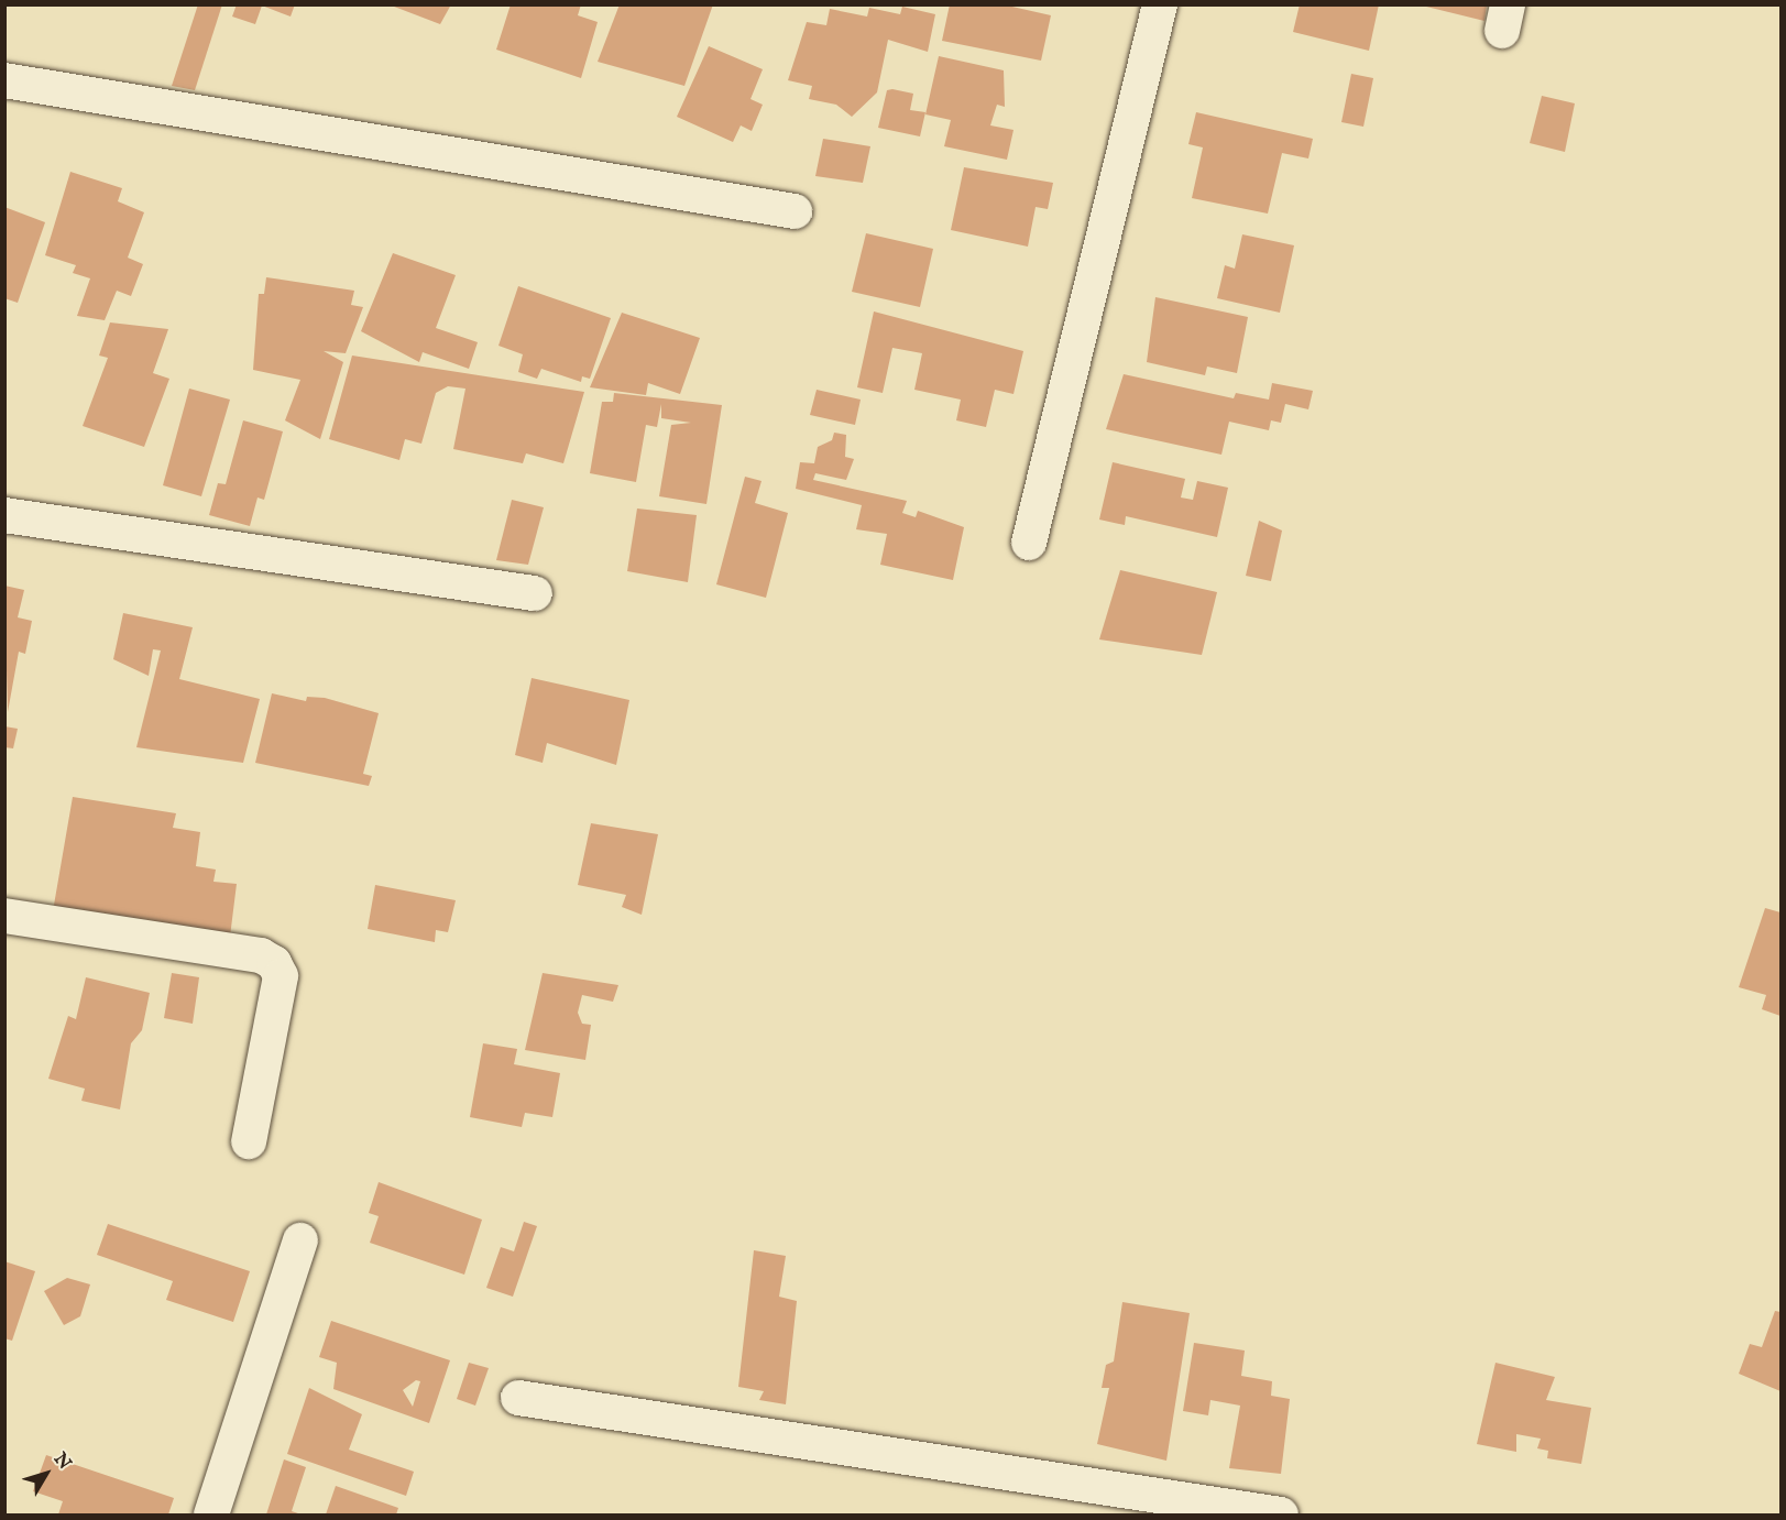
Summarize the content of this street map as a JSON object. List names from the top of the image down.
{
  "north": "top right"
}
